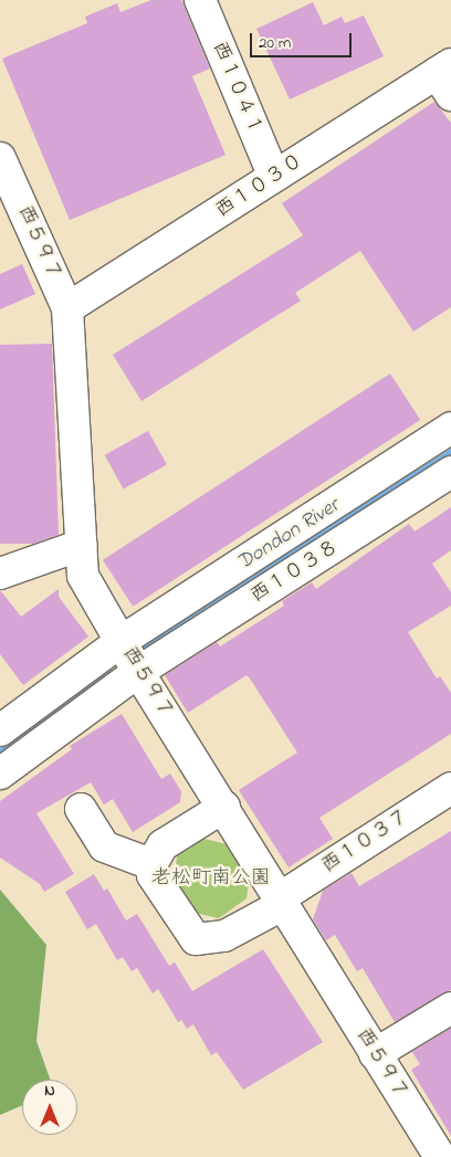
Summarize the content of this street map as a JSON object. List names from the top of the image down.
{
  "streets": {
    "street": [
      "西１０４１",
      "西１０３０",
      "西５９７",
      "西１０３８",
      "西１０３７"
    ]
  },
  "crossings": [
    ["西１０４１", "西１０３０"],
    ["西１０３０", "西５９７"],
    ["西５９７", "西１０３８"],
    ["西５９７", "西１０３７"]
  ],
  "water": ["Dondon River"],
  "parks": ["老松町南公園"],
  "scale_bar": "20 m",
  "north": "top"
}
